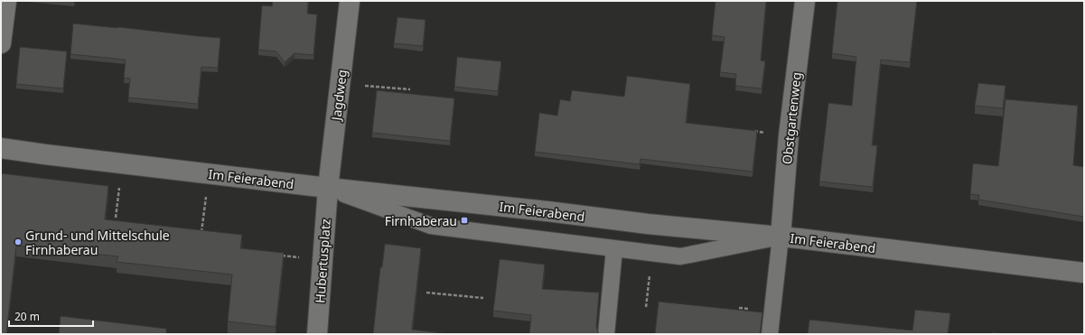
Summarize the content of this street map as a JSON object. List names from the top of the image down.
{
  "streets": {
    "street": [
      "Jagdweg",
      "Obstgartenweg",
      "Im Feierabend",
      "Hubertusplatz"
    ]
  },
  "crossings": [
    ["Jagdweg", "Im Feierabend"],
    ["Jagdweg", "Hubertusplatz"],
    ["Obstgartenweg", "Im Feierabend"],
    ["Im Feierabend", "Hubertusplatz"]
  ],
  "places": {
    "transit": ["Firnhaberau"],
    "other": ["Grund- und Mittelschule Firnhaberau"]
  },
  "scale_bar": "20 m"
}
